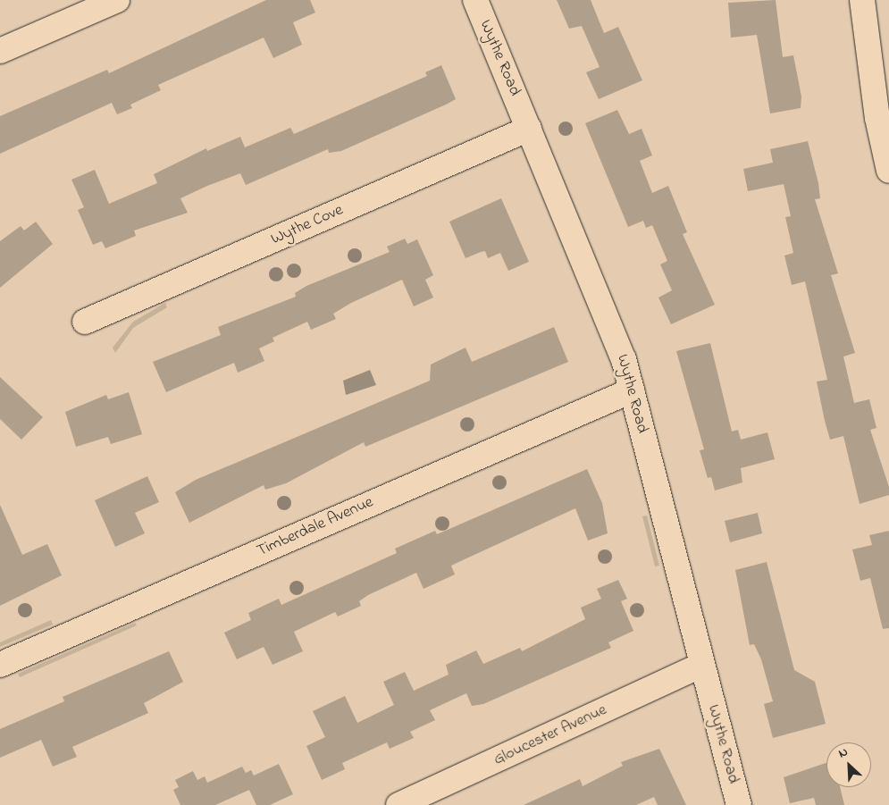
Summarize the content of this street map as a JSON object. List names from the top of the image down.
{
  "streets": {
    "street": [
      "Wythe Road",
      "Wythe Cove",
      "Timberdale Avenue",
      "Gloucester Avenue"
    ]
  },
  "crossings": [
    ["Wythe Road", "Wythe Cove"],
    ["Wythe Road", "Timberdale Avenue"],
    ["Wythe Road", "Gloucester Avenue"]
  ],
  "north": "top left"
}
